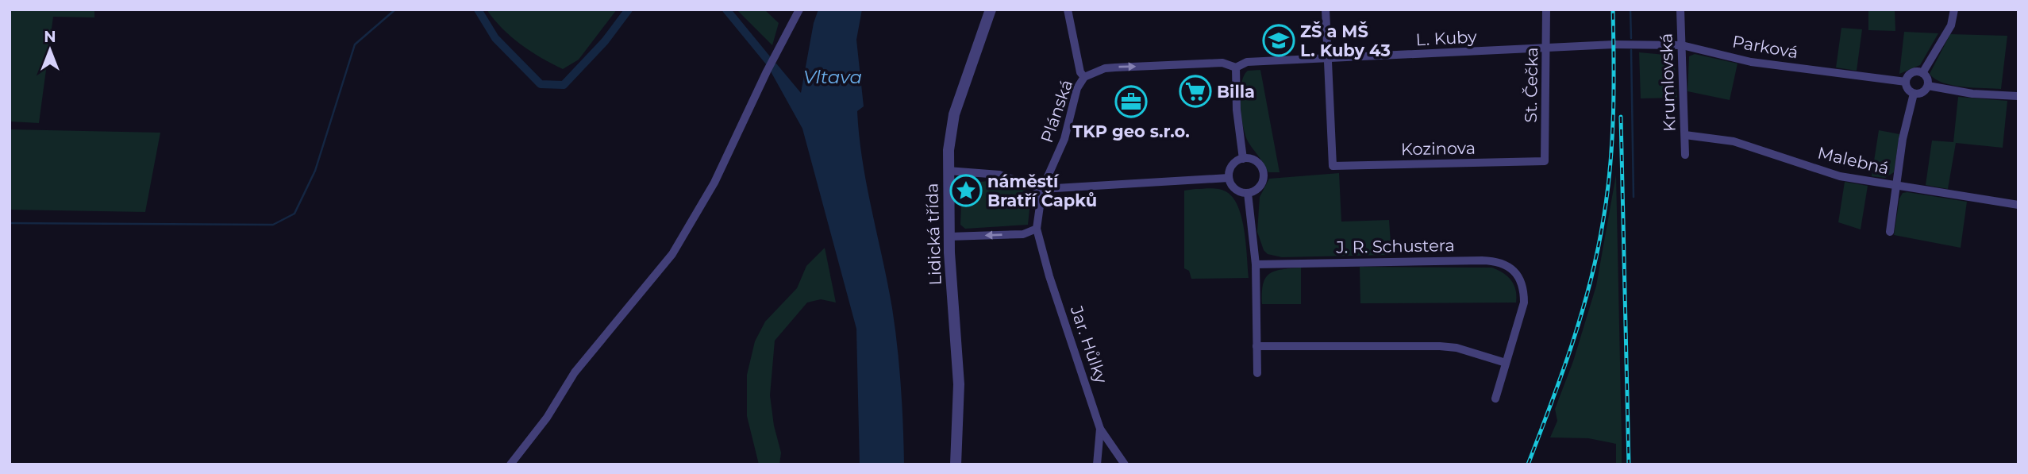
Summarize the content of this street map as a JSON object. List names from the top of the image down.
{
  "streets": {
    "street": [
      "L. Kuby",
      "Parková",
      "Krumlovská",
      "St. Čečka",
      "Plánská",
      "Kozinova",
      "Malebná",
      "Lidická třída",
      "J. R. Schustera",
      "Jar. Hůlky"
    ]
  },
  "crossings": [
    ["L. Kuby", "Parková"],
    ["L. Kuby", "St. Čečka"],
    ["L. Kuby", "Plánská"],
    ["L. Kuby", "Kozinova"],
    ["Parková", "Krumlovská"],
    ["Krumlovská", "Malebná"],
    ["St. Čečka", "Kozinova"],
    ["Plánská", "Jar. Hůlky"]
  ],
  "water": ["Vltava"],
  "places": {
    "school or university": ["ZŠ a MŠ L. Kuby 43"],
    "supermarket": ["Billa"],
    "office": ["TKP geo s.r.o."],
    "place": ["náměstí Bratří Čapků"]
  },
  "north": "top"
}
